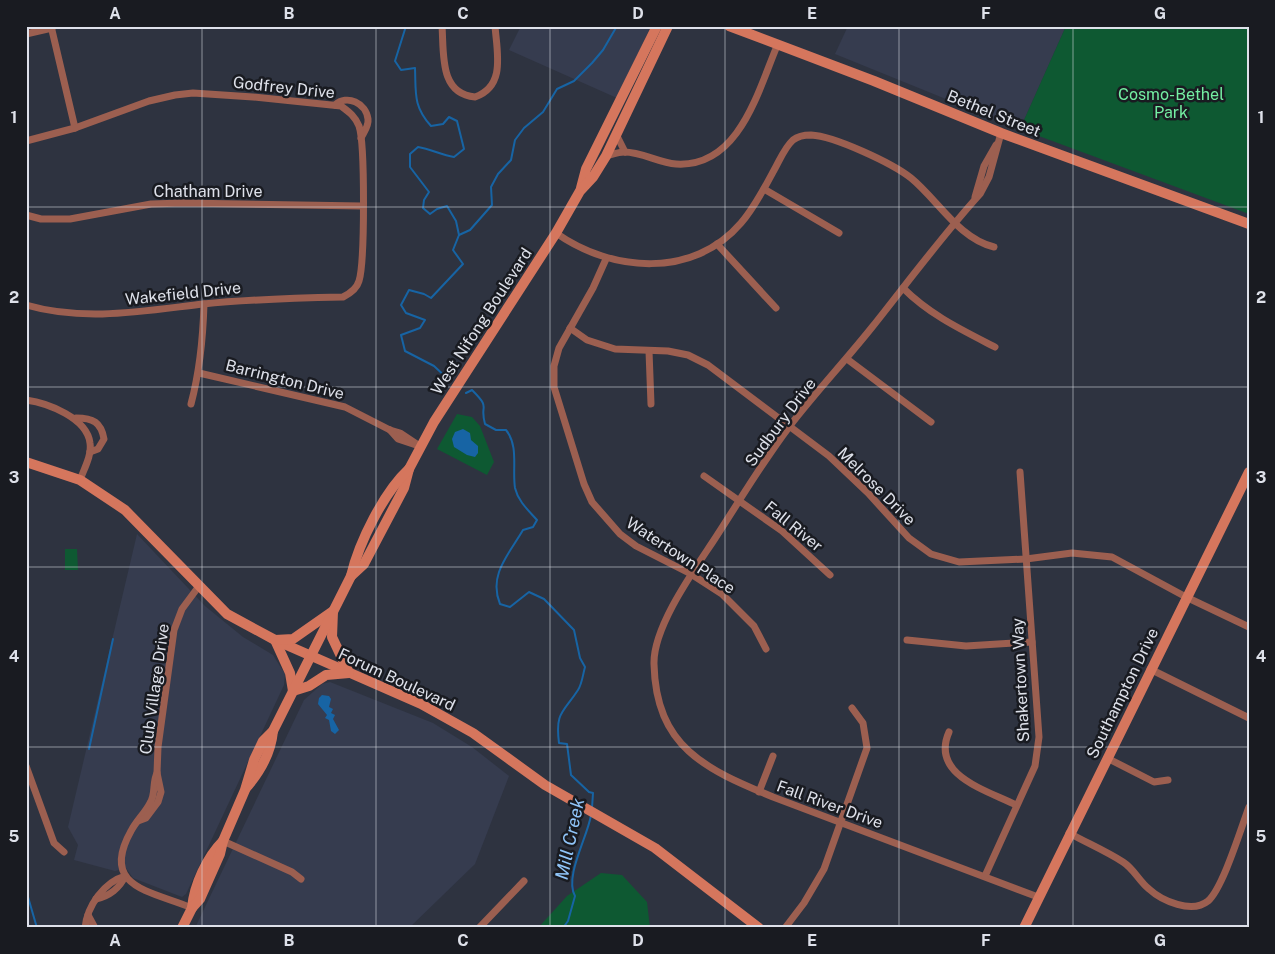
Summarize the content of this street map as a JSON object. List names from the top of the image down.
{
  "streets": {
    "street": [
      "Godfrey Drive",
      "Bethel Street",
      "Chatham Drive",
      "Wakefield Drive",
      "West Nifong Boulevard",
      "Barrington Drive",
      "Sudbury Drive",
      "Melrose Drive",
      "Fall River",
      "Watertown Place",
      "Forum Boulevard",
      "Shakertown Way",
      "Club Village Drive",
      "Southampton Drive",
      "Fall River Drive"
    ]
  },
  "crossings": [
    ["Godfrey Drive", "Chatham Drive"],
    ["Godfrey Drive", "Wakefield Drive"],
    ["Bethel Street", "Sudbury Drive"],
    ["West Nifong Boulevard", "Barrington Drive"],
    ["West Nifong Boulevard", "Forum Boulevard"],
    ["Sudbury Drive", "Melrose Drive"],
    ["Sudbury Drive", "Fall River"],
    ["Sudbury Drive", "Watertown Place"],
    ["Sudbury Drive", "Fall River Drive"],
    ["Melrose Drive", "Watertown Place"],
    ["Melrose Drive", "Shakertown Way"],
    ["Melrose Drive", "Southampton Drive"],
    ["Forum Boulevard", "Club Village Drive"],
    ["Shakertown Way", "Fall River Drive"],
    ["Southampton Drive", "Fall River Drive"]
  ],
  "water": ["Mill Creek"],
  "parks": ["Cosmo-Bethel Park"],
  "grid": {
    "columns": [
      "A",
      "B",
      "C",
      "D",
      "E",
      "F",
      "G"
    ],
    "rows": [
      "1",
      "2",
      "3",
      "4",
      "5"
    ]
  }
}
